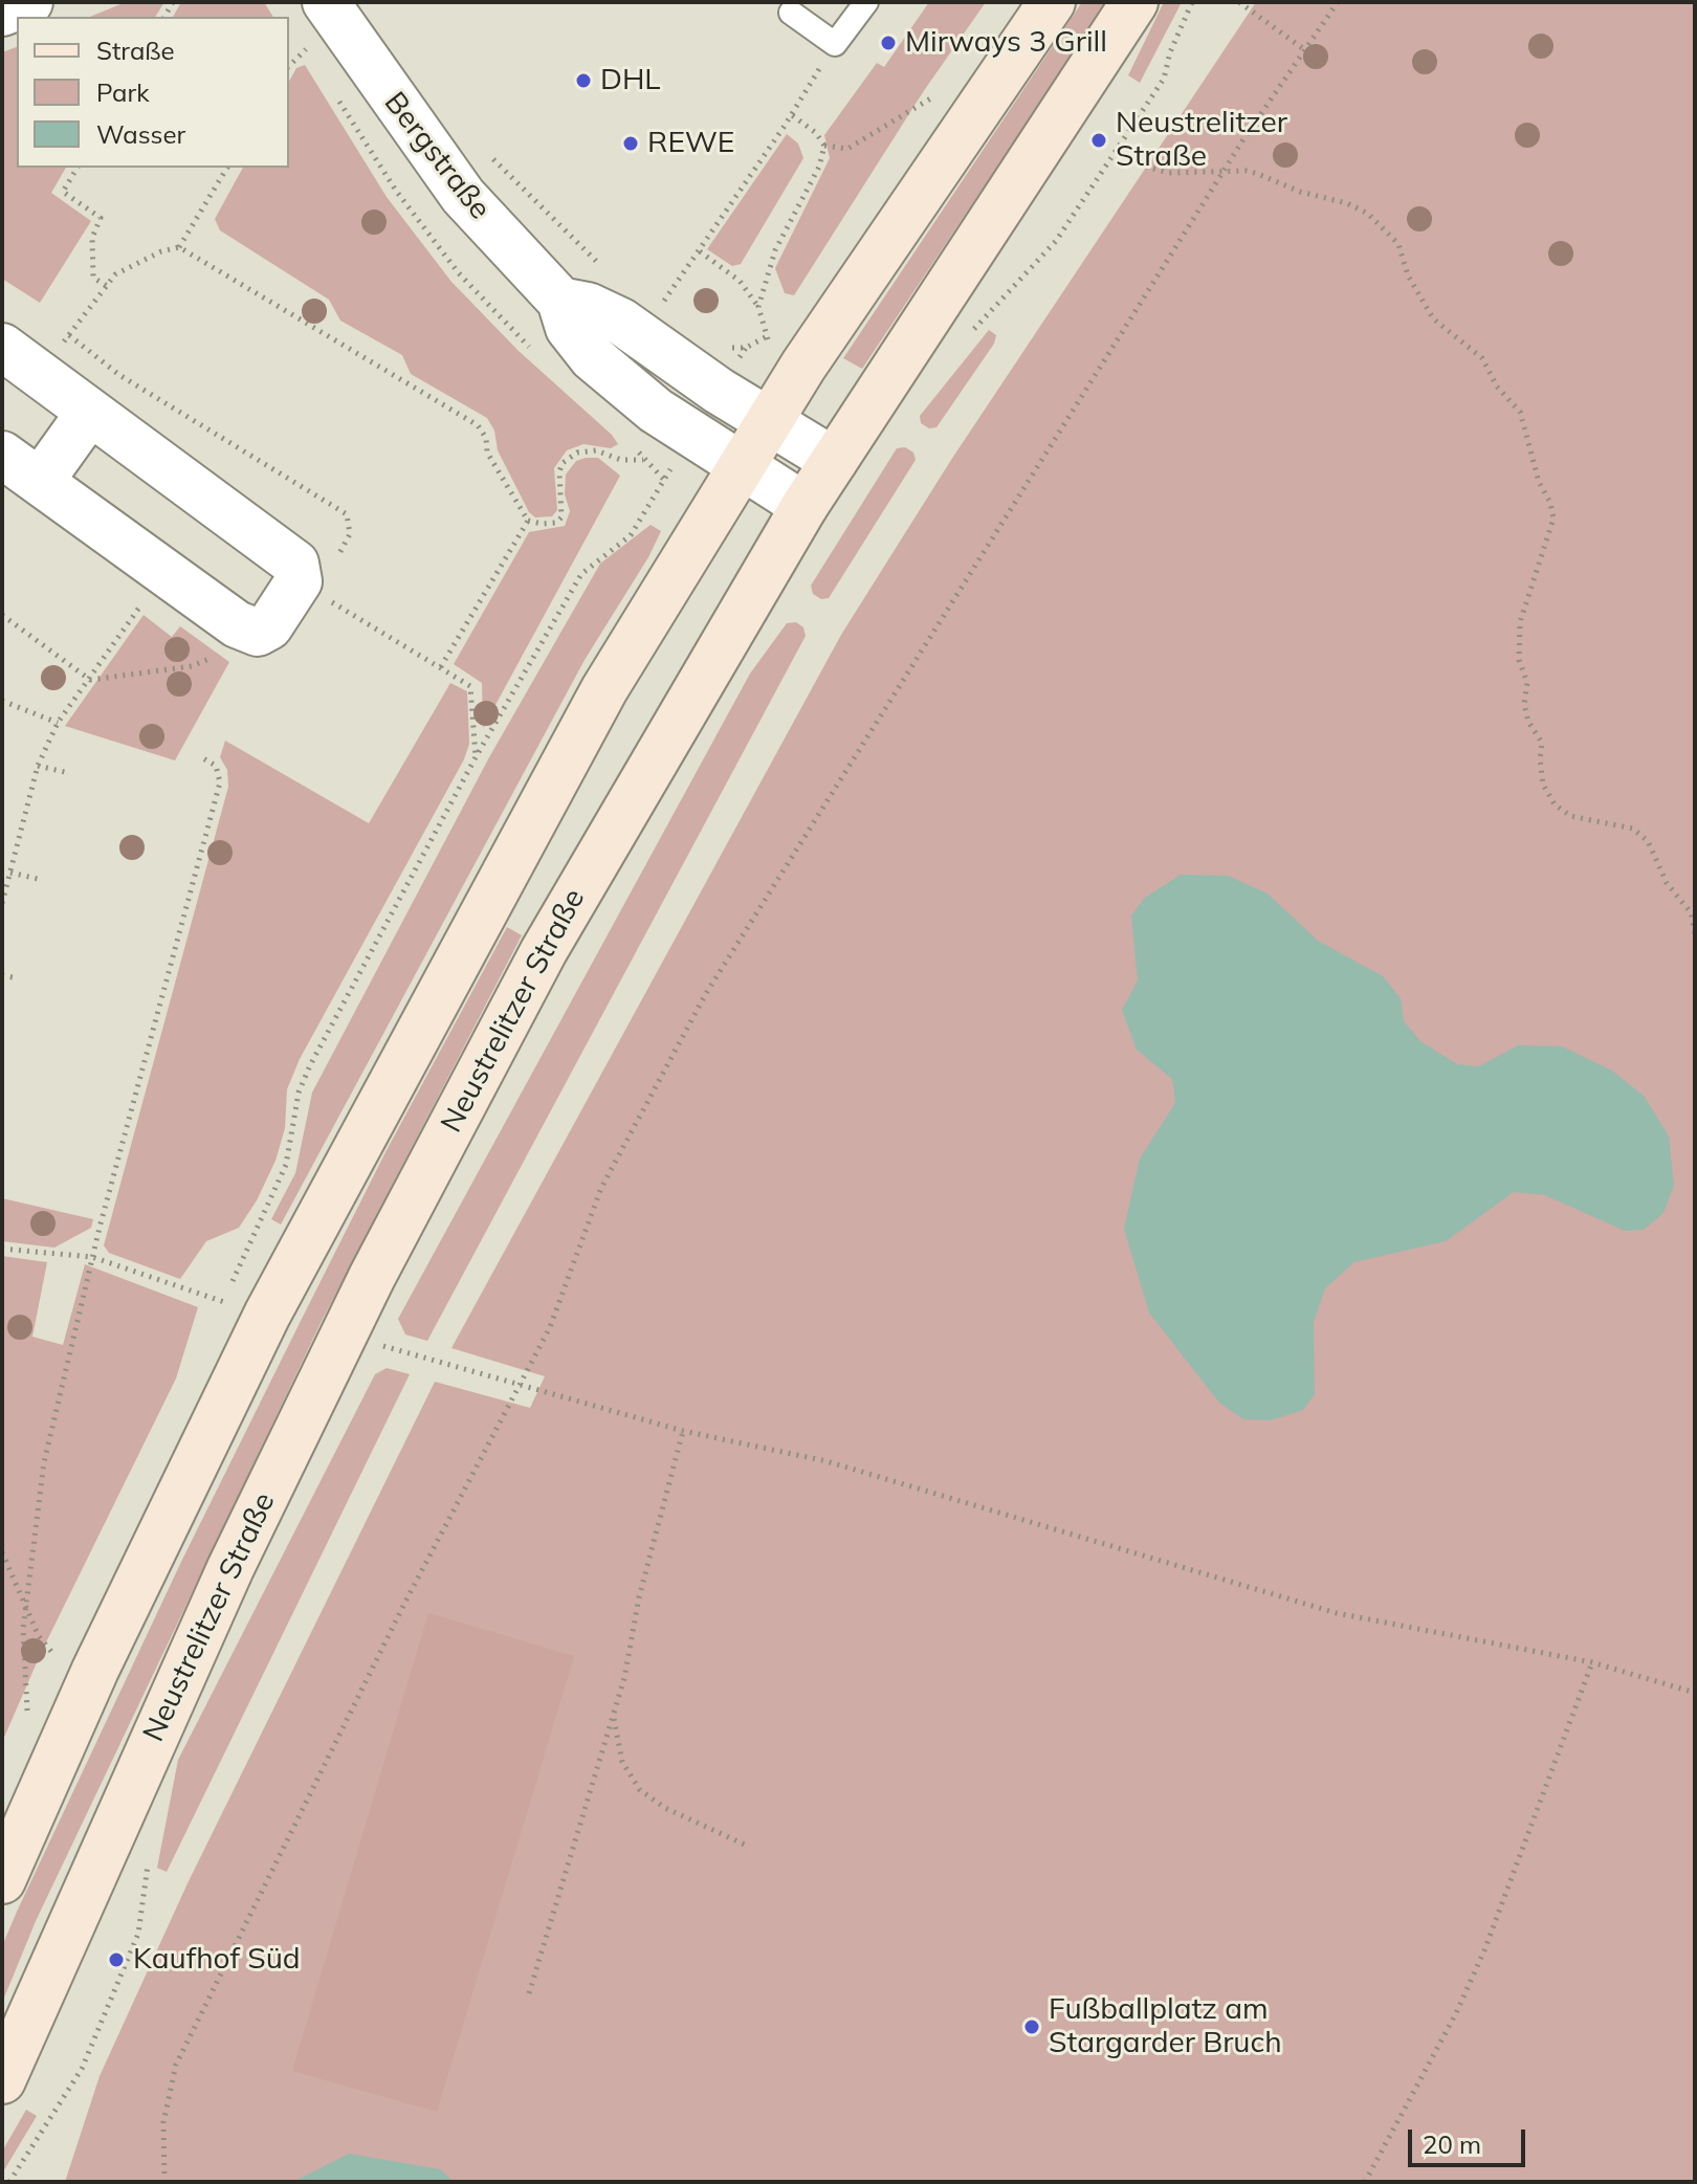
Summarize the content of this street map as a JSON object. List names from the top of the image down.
{
  "streets": {
    "main road": ["Neustrelitzer Straße"],
    "street": ["Bergstraße"]
  },
  "crossings": [
    ["Bergstraße", "Neustrelitzer Straße"]
  ],
  "places": [
    "Mirways 3 Grill",
    "DHL",
    "Neustrelitzer Straße",
    "REWE",
    "Kaufhof Süd",
    "Fußballplatz am Stargarder Bruch"
  ],
  "legend": ["Straße", "Park", "Wasser"],
  "scale_bar": "20 m"
}
